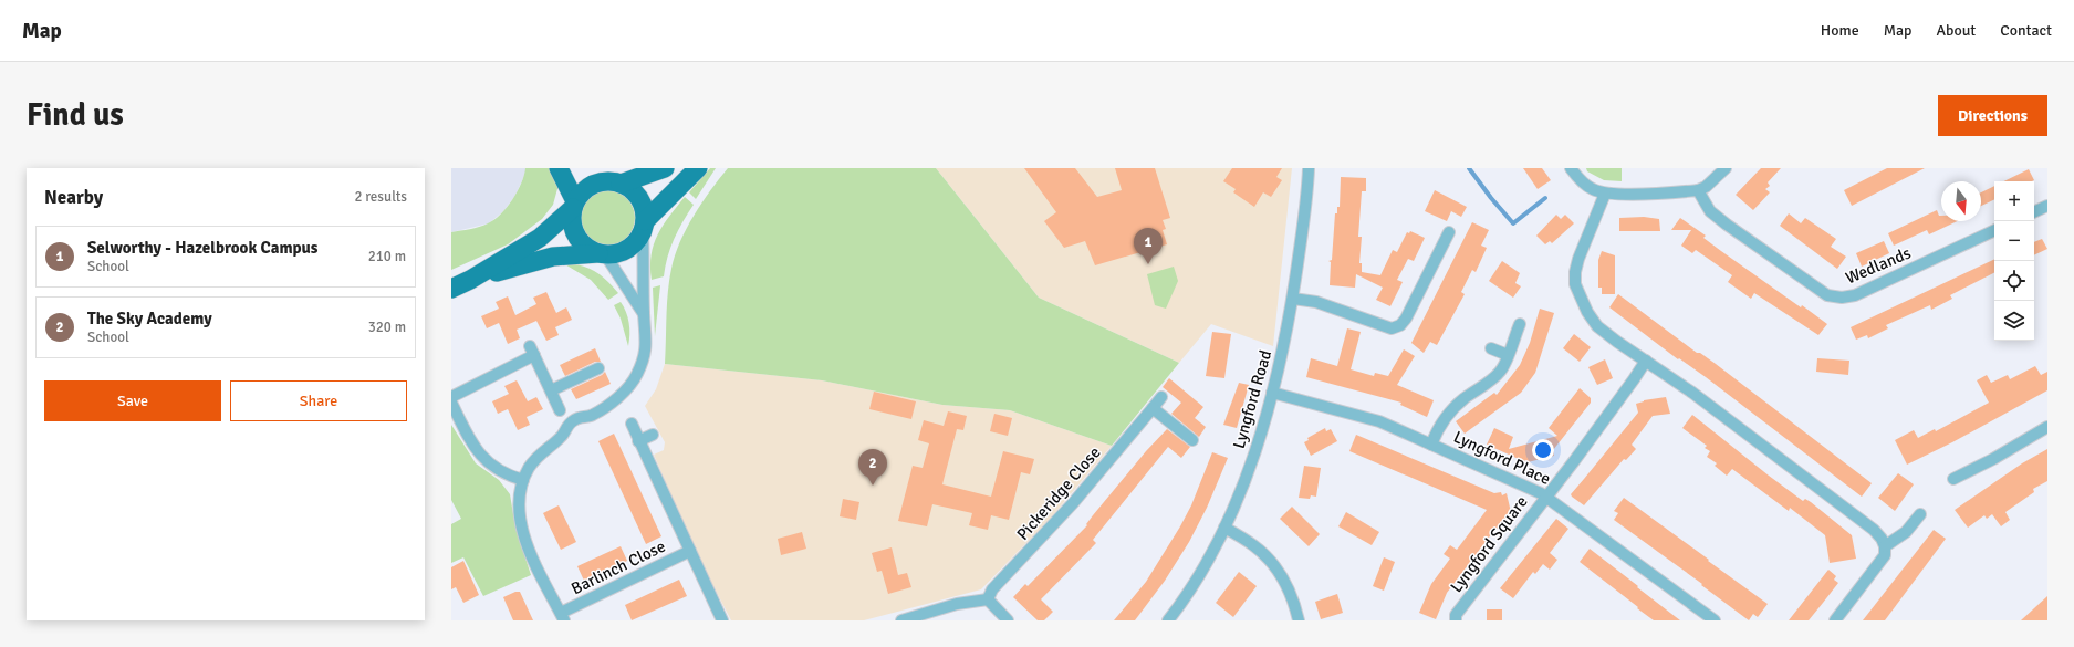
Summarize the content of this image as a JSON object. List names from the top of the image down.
{
  "streets": {
    "street": [
      "Wedlands",
      "Lyngford Road",
      "Lyngford Place",
      "Pickeridge Close",
      "Lyngford Square",
      "Barlinch Close"
    ]
  },
  "crossings": [
    ["Lyngford Road", "Lyngford Place"],
    ["Lyngford Place", "Lyngford Square"]
  ],
  "north": "bottom",
  "page": {
    "header": "Map",
    "nav": [
      "Home",
      "Map",
      "About",
      "Contact"
    ],
    "buttons": [
      "Directions",
      ["Save", "Share"]
    ],
    "title": "Find us",
    "heading": ["Nearby", "2 results"],
    "map_buttons": ["+", "−"],
    "list": [
      {
        "mark": "1",
        "name": "Selworthy - Hazelbrook Campus",
        "note": "School",
        "value": "210 m"
      },
      {
        "mark": "2",
        "name": "The Sky Academy",
        "note": "School",
        "value": "320 m"
      }
    ],
    "pins": ["1", "2"]
  }
}
